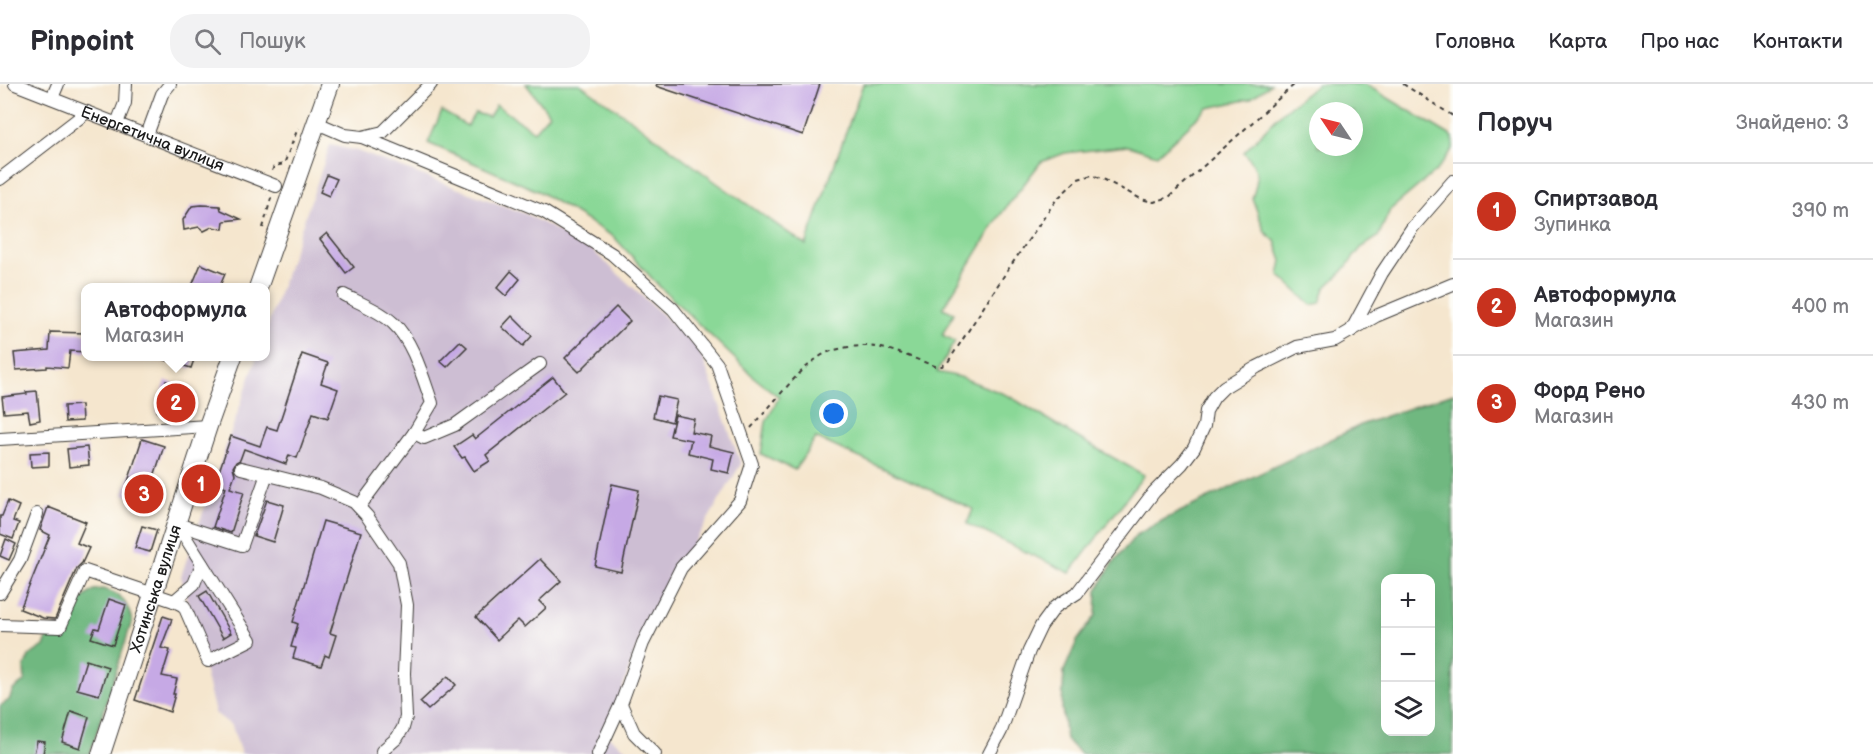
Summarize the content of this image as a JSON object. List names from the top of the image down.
{
  "streets": {
    "highway": ["Хотинська вулиця"],
    "street": ["Енергетична вулиця"]
  },
  "north": "top left",
  "page": {
    "header": "Pinpoint",
    "search": "Пошук",
    "nav": [
      "Головна",
      "Карта",
      "Про нас",
      "Контакти"
    ],
    "heading": ["Поруч", "Знайдено: 3"],
    "list": [
      {
        "mark": "1",
        "name": "Спиртзавод",
        "note": "Зупинка",
        "value": "390 m"
      },
      {
        "mark": "2",
        "name": "Автоформула",
        "note": "Магазин",
        "value": "400 m"
      },
      {
        "mark": "3",
        "name": "Форд Рено",
        "note": "Магазин",
        "value": "430 m"
      }
    ],
    "popup": ["Автоформула", "Магазин"],
    "pins": ["2", "1", "3"],
    "map_buttons": ["+", "−"]
  }
}
